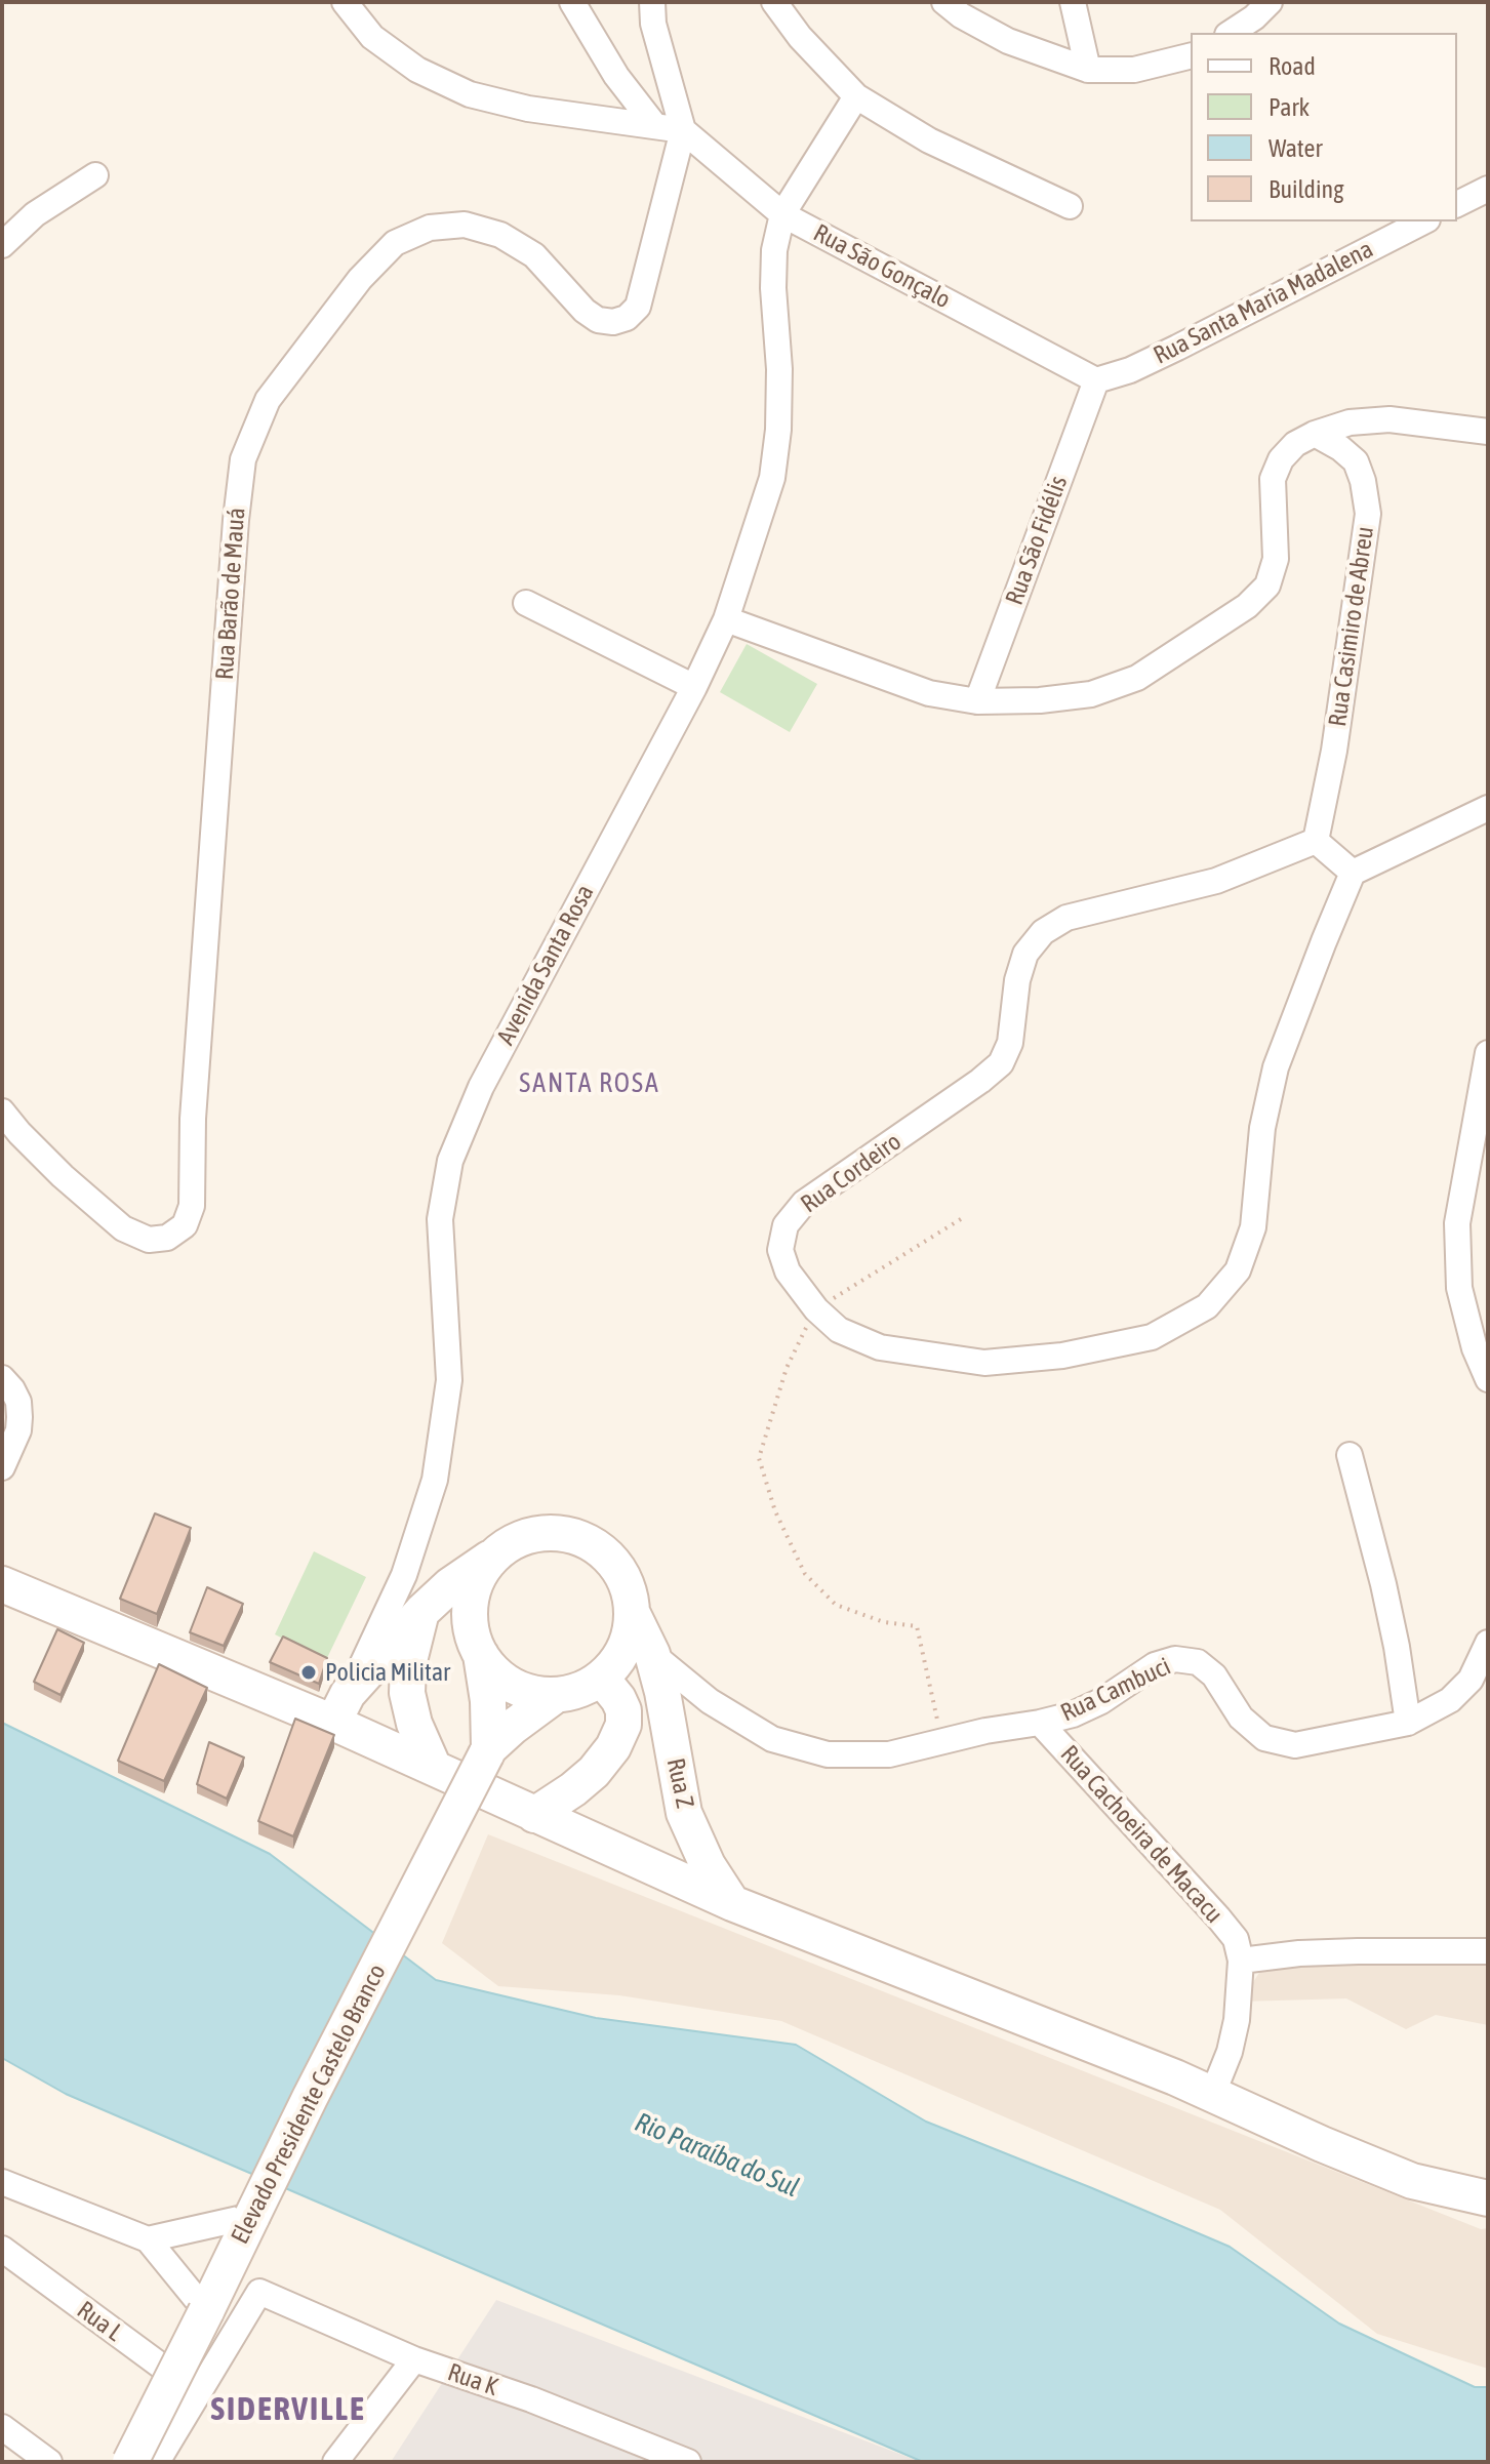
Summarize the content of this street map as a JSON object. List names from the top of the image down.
{
  "streets": {
    "street": [
      "Rua São Gonçalo",
      "Rua Santa Maria Madalena",
      "Rua São Fidélis",
      "Rua Barão de Mauá",
      "Rua Casimiro de Abreu",
      "Avenida Santa Rosa",
      "Rua Cordeiro",
      "Rua Cambuci",
      "Rua Z",
      "Rua Cachoeira de Macacu",
      "Elevado Presidente Castelo Branco",
      "Rua L",
      "Rua K"
    ]
  },
  "crossings": [
    ["Rua São Gonçalo", "Rua Santa Maria Madalena"],
    ["Rua São Gonçalo", "Rua São Fidélis"],
    ["Rua São Gonçalo", "Rua Barão de Mauá"],
    ["Rua São Gonçalo", "Avenida Santa Rosa"],
    ["Rua Santa Maria Madalena", "Rua São Fidélis"],
    ["Rua Casimiro de Abreu", "Rua Cordeiro"],
    ["Rua Cambuci", "Rua Z"],
    ["Rua Cambuci", "Rua Cachoeira de Macacu"],
    ["Rua L", "Rua K"]
  ],
  "districts": ["SANTA ROSA", "SIDERVILLE"],
  "water": ["Rio Paraíba do Sul"],
  "places": ["Policia Militar"],
  "legend": [
    "Road",
    "Park",
    "Water",
    "Building"
  ]
}
